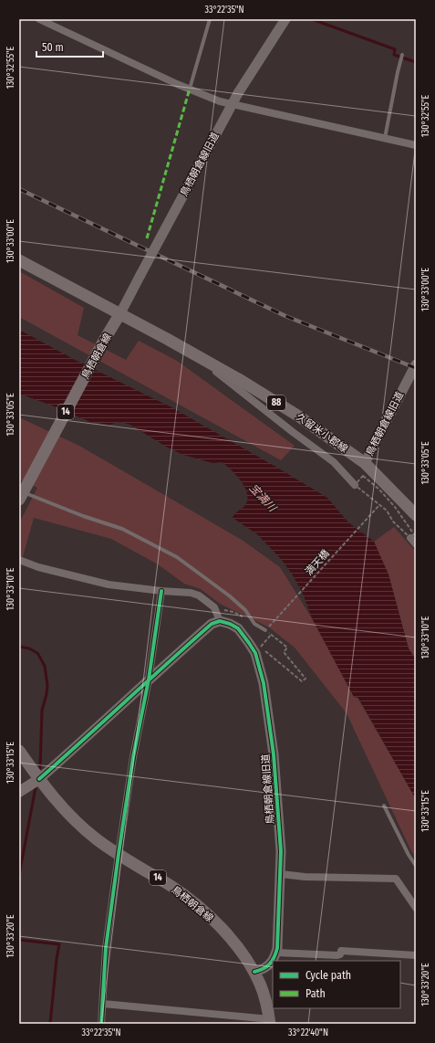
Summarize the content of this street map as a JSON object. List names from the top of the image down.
{
  "streets": {
    "main road": [
      "鳥栖朝倉線",
      "88",
      "14",
      "久留米小郡線"
    ],
    "street": ["鳥栖朝倉線旧道"],
    "path": ["満天橋"]
  },
  "crossings": [
    ["鳥栖朝倉線旧道", "鳥栖朝倉線"],
    ["鳥栖朝倉線旧道", "久留米小郡線"],
    ["鳥栖朝倉線", "久留米小郡線"]
  ],
  "water": ["宝満川"],
  "legend": ["Cycle path", "Path"],
  "scale_bar": "50 m",
  "coordinates": [
    "33°22'35\"N",
    "130°32'55\"E",
    "130°33'00\"E",
    "130°33'05\"E",
    "130°33'10\"E",
    "130°33'15\"E",
    "130°33'20\"E",
    "33°22'40\"N"
  ]
}
